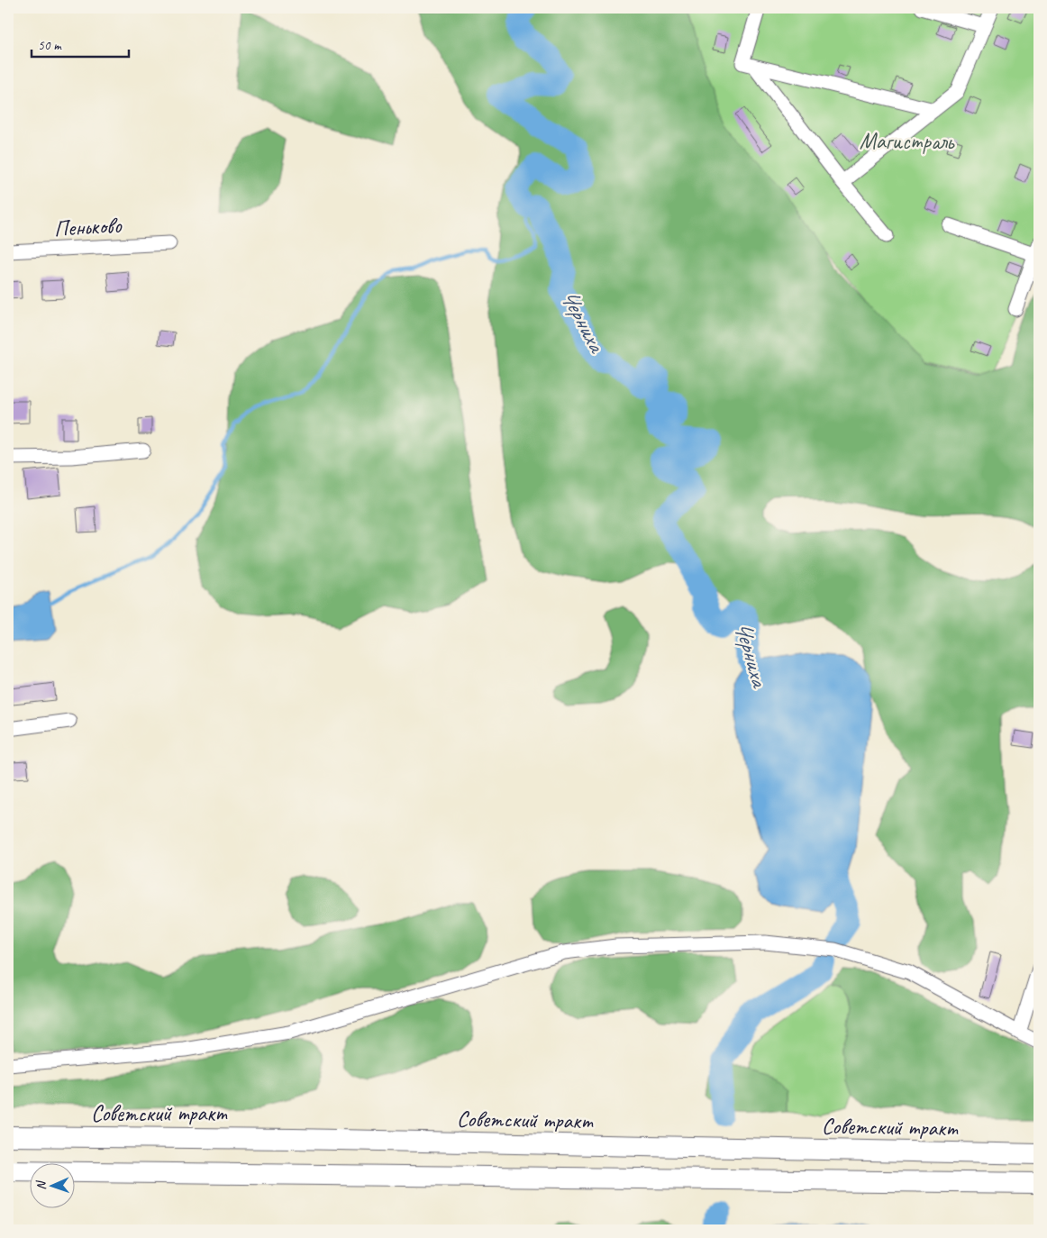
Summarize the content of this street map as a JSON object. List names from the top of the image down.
{
  "streets": {
    "highway": ["Советский тракт"],
    "street": ["Пеньково"]
  },
  "water": ["Черниха"],
  "parks": ["Магистраль"],
  "scale_bar": "50 m",
  "north": "left"
}
